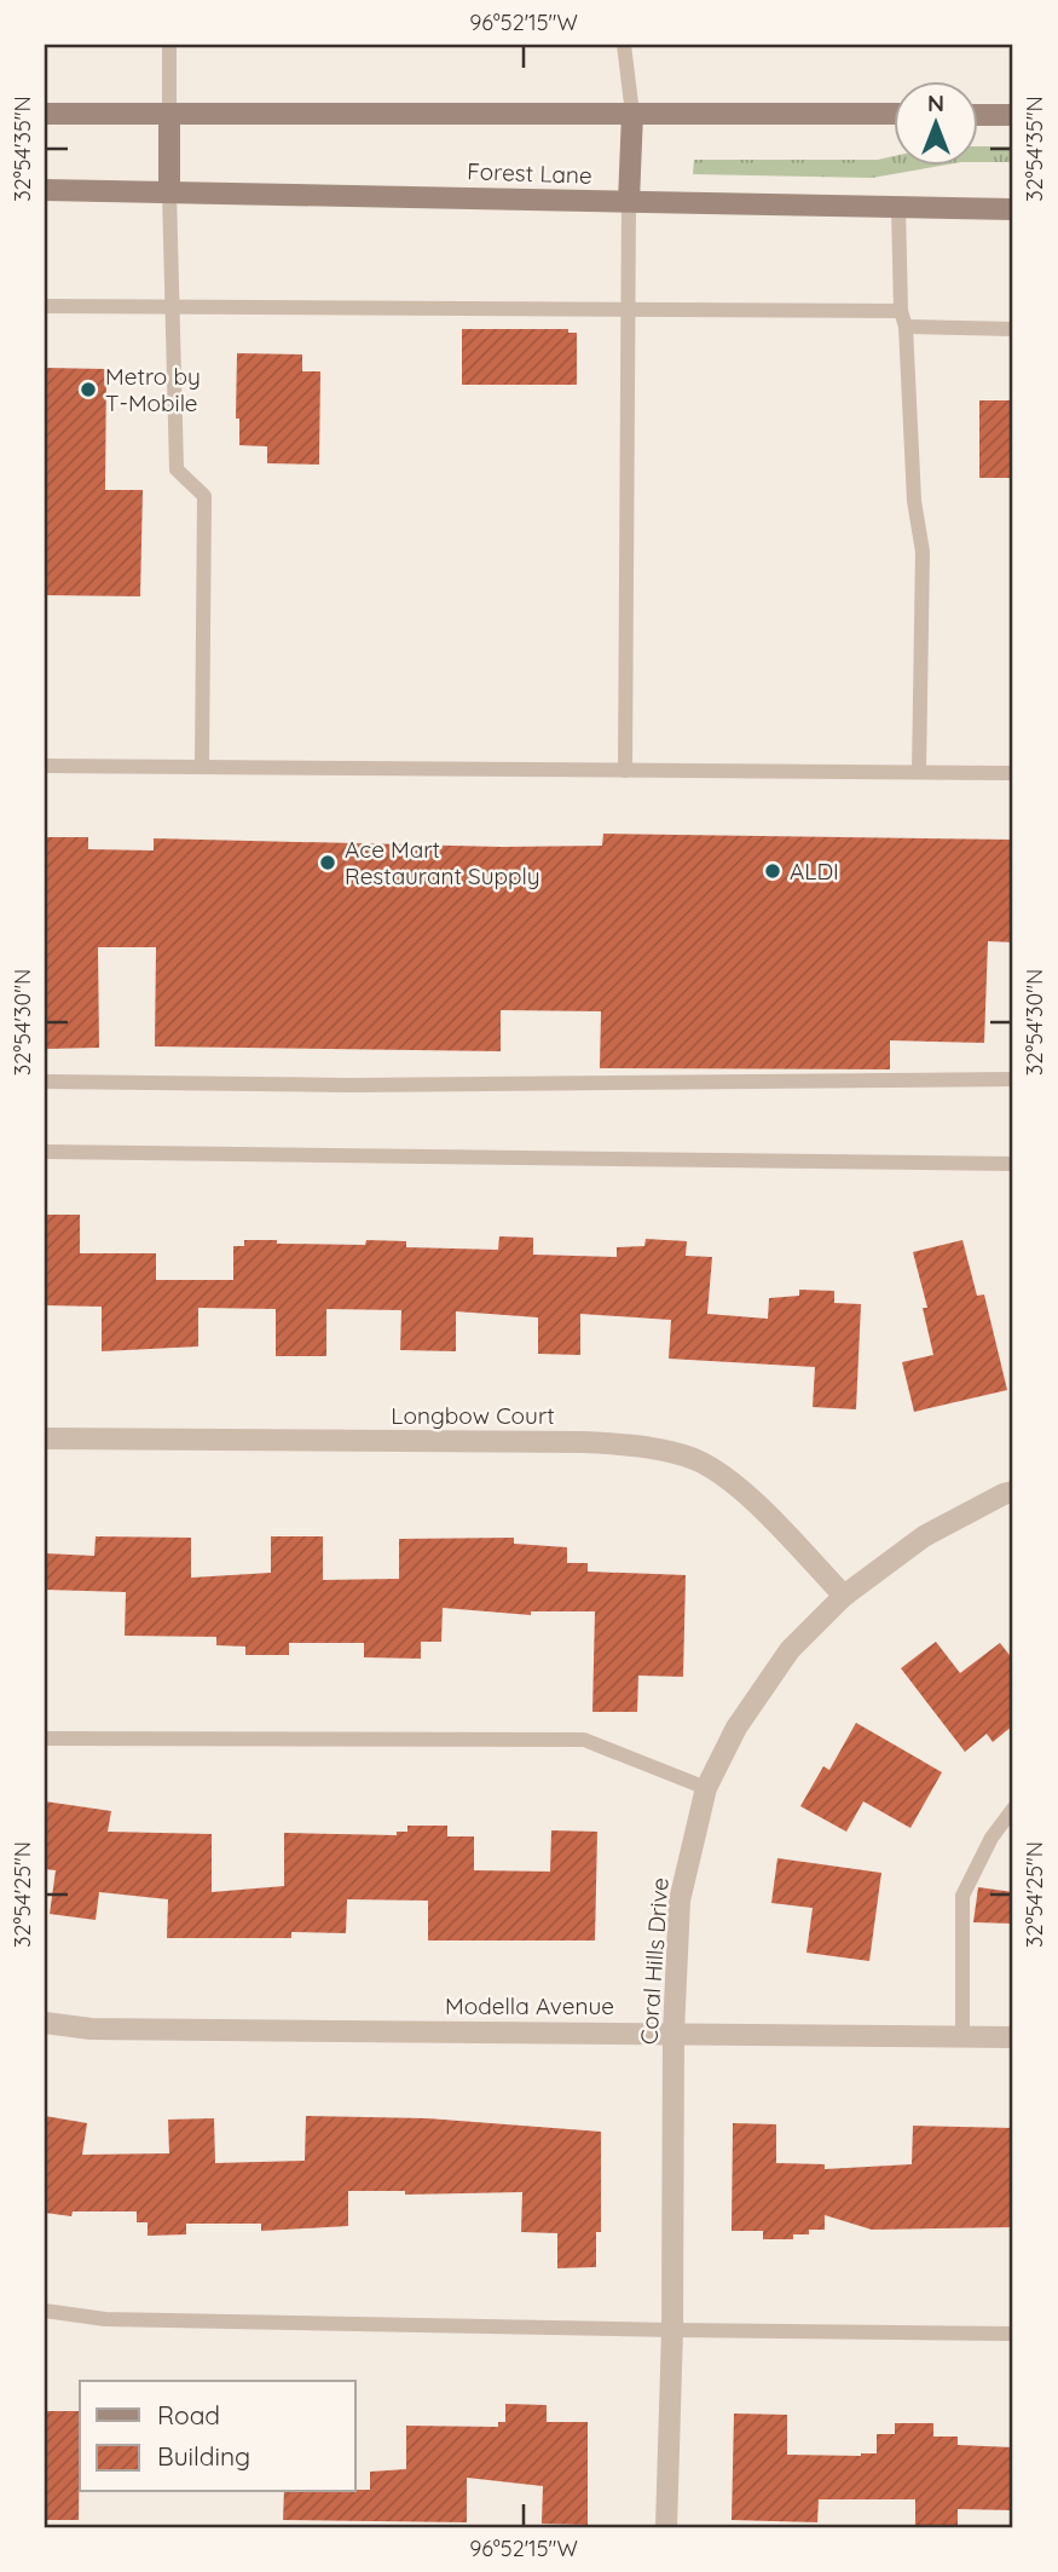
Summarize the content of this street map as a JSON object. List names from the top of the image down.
{
  "streets": {
    "main road": ["Forest Lane"],
    "street": ["Longbow Court", "Coral Hills Drive", "Modella Avenue"]
  },
  "crossings": [
    ["Longbow Court", "Coral Hills Drive"],
    ["Coral Hills Drive", "Modella Avenue"]
  ],
  "places": ["Metro by T-Mobile", "Ace Mart Restaurant Supply", "ALDI"],
  "legend": ["Road", "Building"],
  "north": "top",
  "coordinates": [
    "96°52'15\"W",
    "32°54'35\"N",
    "32°54'30\"N",
    "32°54'25\"N"
  ]
}
